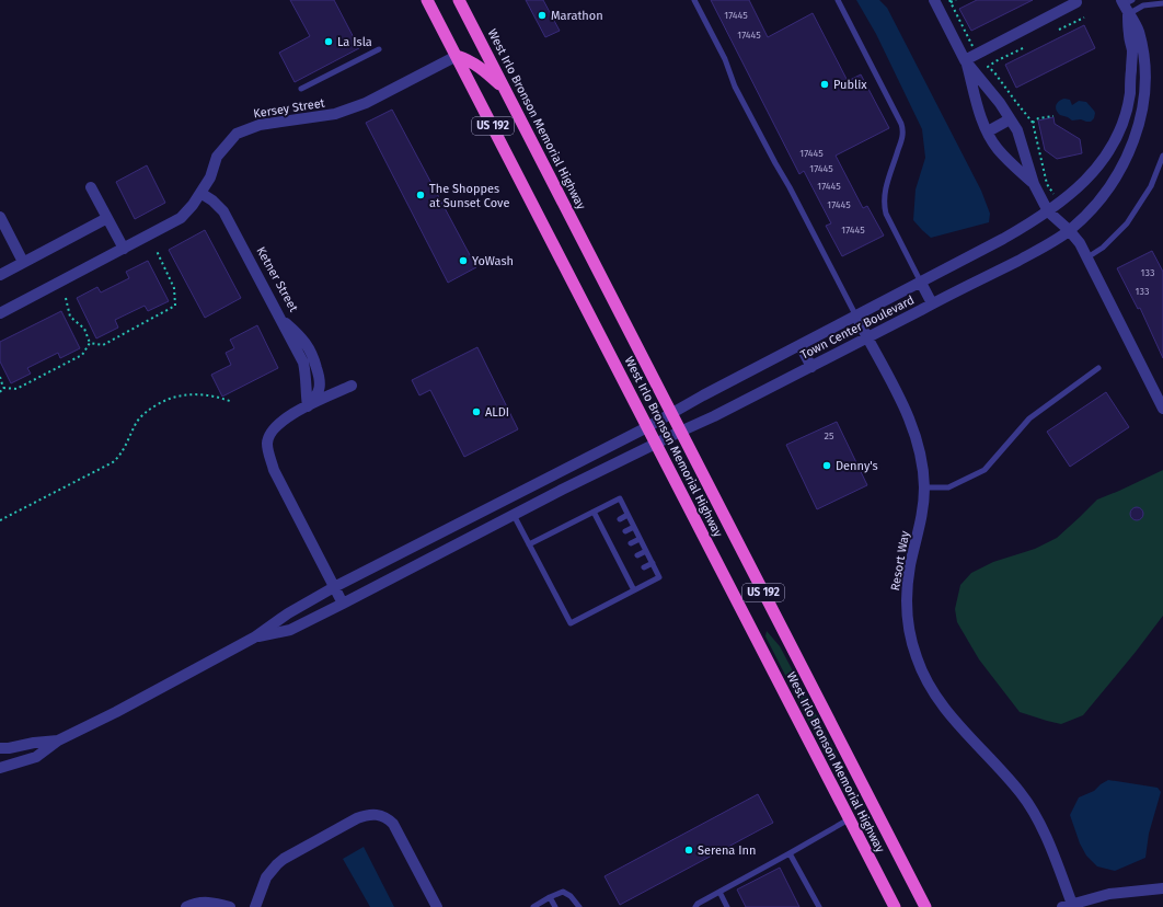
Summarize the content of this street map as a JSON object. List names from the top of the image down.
{
  "streets": {
    "highway": ["West Irlo Bronson Memorial Highway", "US 192"],
    "street": [
      "Kersey Street",
      "Ketner Street",
      "Town Center Boulevard",
      "Resort Way"
    ]
  },
  "crossings": [
    ["Kersey Street", "West Irlo Bronson Memorial Highway"],
    ["Kersey Street", "Ketner Street"],
    ["West Irlo Bronson Memorial Highway", "Town Center Boulevard"],
    ["Town Center Boulevard", "Resort Way"]
  ],
  "places": [
    "Marathon",
    "La Isla",
    "Publix",
    "The Shoppes at Sunset Cove",
    "YoWash",
    "ALDI",
    "Denny's",
    "Serena Inn"
  ],
  "house_numbers": [
    "17445",
    "17445",
    "17445",
    "17445",
    "17445",
    "17445",
    "17445",
    "133",
    "133",
    "25"
  ]
}
